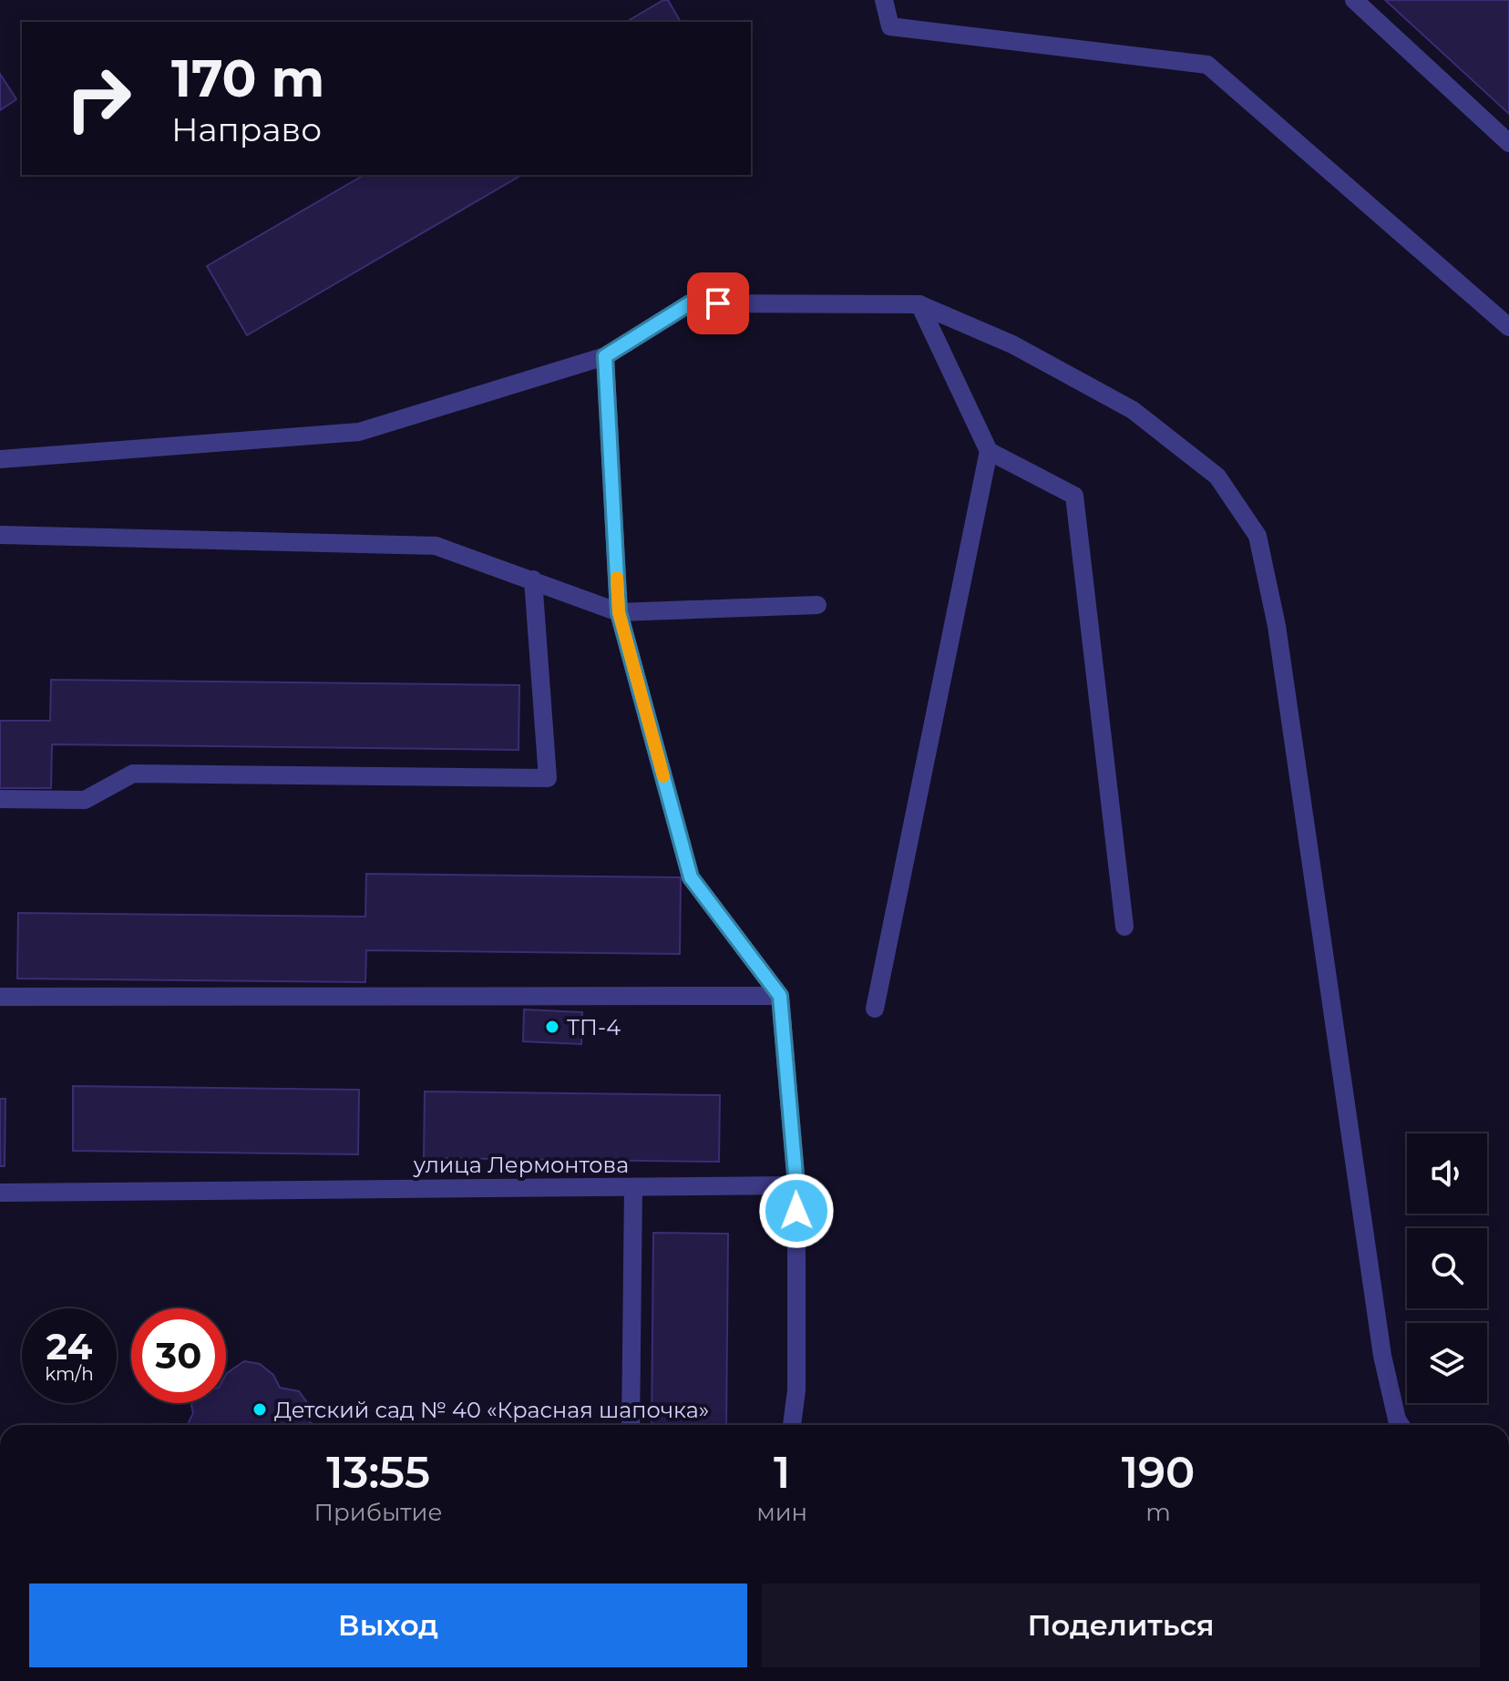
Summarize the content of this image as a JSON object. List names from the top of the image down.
{
  "streets": {
    "street": ["улица Лермонтова"]
  },
  "places": ["ТП-4", "Детский сад № 40 «Красная шапочка»"],
  "page": {
    "turn": ["170 m", "Направо"],
    "speed": "24 km/h",
    "limit": "30",
    "eta": [
      "13:55",
      "Прибытие",
      "1",
      "мин",
      "190",
      "m"
    ],
    "buttons": ["Выход", "Поделиться"]
  }
}
